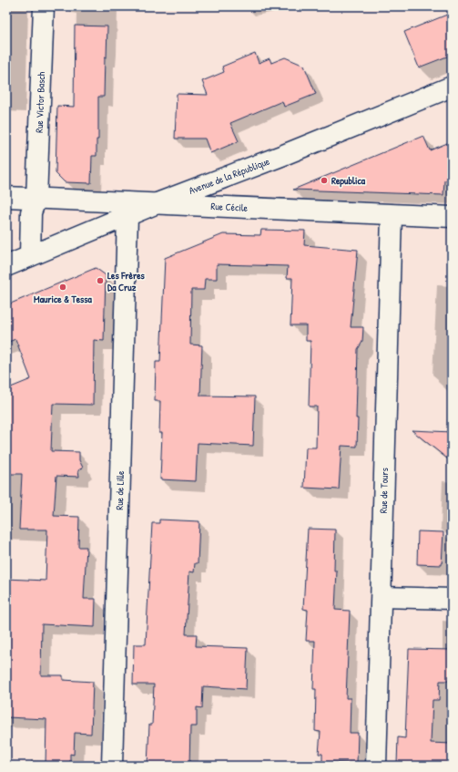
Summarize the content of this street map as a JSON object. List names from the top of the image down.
{
  "streets": {
    "street": [
      "Rue Victor Basch",
      "Avenue de la République",
      "Rue Cécile",
      "Rue de Lille",
      "Rue de Tours"
    ]
  },
  "crossings": [
    ["Rue Victor Basch", "Avenue de la République"],
    ["Rue Victor Basch", "Rue Cécile"],
    ["Avenue de la République", "Rue Cécile"],
    ["Avenue de la République", "Rue de Lille"],
    ["Rue Cécile", "Rue de Tours"]
  ],
  "places": ["Republica", "Les Frères Da Cruz", "Maurice & Tessa"]
}
